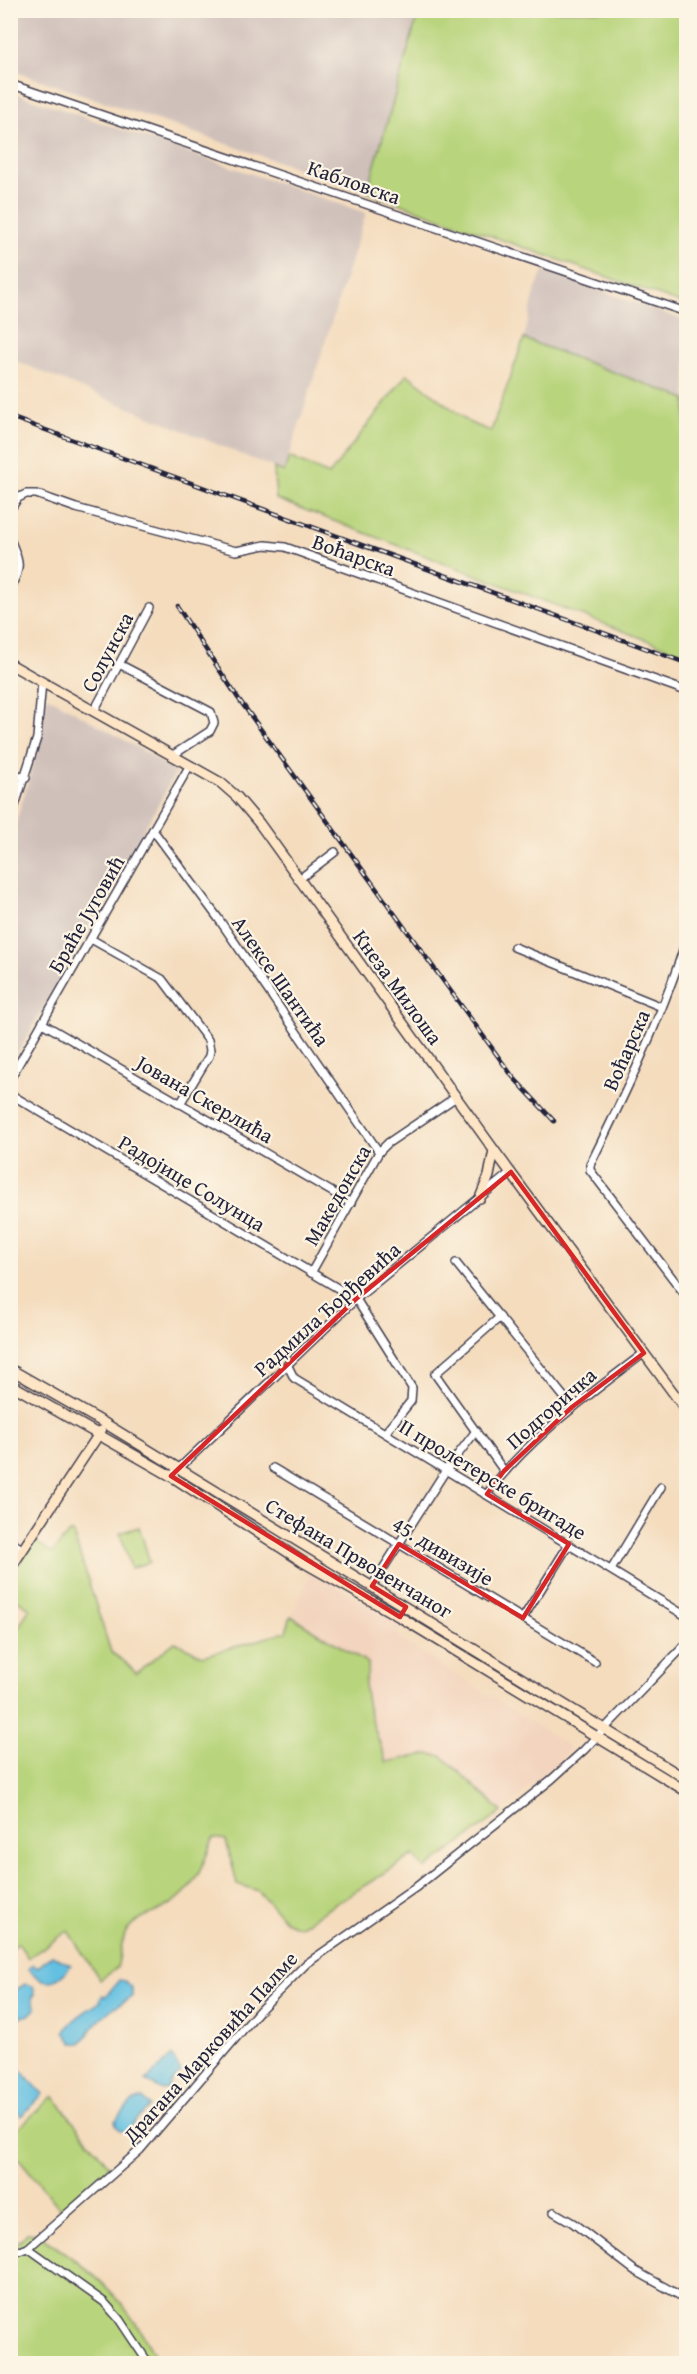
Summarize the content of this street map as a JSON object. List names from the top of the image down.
{
  "streets": {
    "street": [
      "Кабловска",
      "Воћарска",
      "Солунска",
      "Браће Југовић",
      "Алексе Шантића",
      "Кнеза Милоша",
      "Јована Скерлића",
      "Радојице Солунца",
      "Македонска",
      "Радмила Ђорђевића",
      "Подгоричка",
      "II пролетерске бригаде",
      "45. дивизије",
      "Стефана Првовенчаног",
      "Драгана Марковића Палме"
    ]
  },
  "crossings": [
    ["Солунска", "Кнеза Милоша"],
    ["Браће Југовић", "Алексе Шантића"],
    ["Браће Југовић", "Кнеза Милоша"],
    ["Браће Југовић", "Јована Скерлића"],
    ["Алексе Шантића", "Македонска"],
    ["Кнеза Милоша", "Македонска"],
    ["Кнеза Милоша", "Радмила Ђорђевића"],
    ["Кнеза Милоша", "Подгоричка"],
    ["Јована Скерлића", "Македонска"],
    ["Радојице Солунца", "Македонска"],
    ["Радојице Солунца", "Радмила Ђорђевића"],
    ["Радмила Ђорђевића", "II пролетерске бригаде"],
    ["Радмила Ђорђевића", "Стефана Првовенчаног"],
    ["Подгоричка", "II пролетерске бригаде"],
    ["Стефана Првовенчаног", "Драгана Марковића Палме"]
  ]
}
